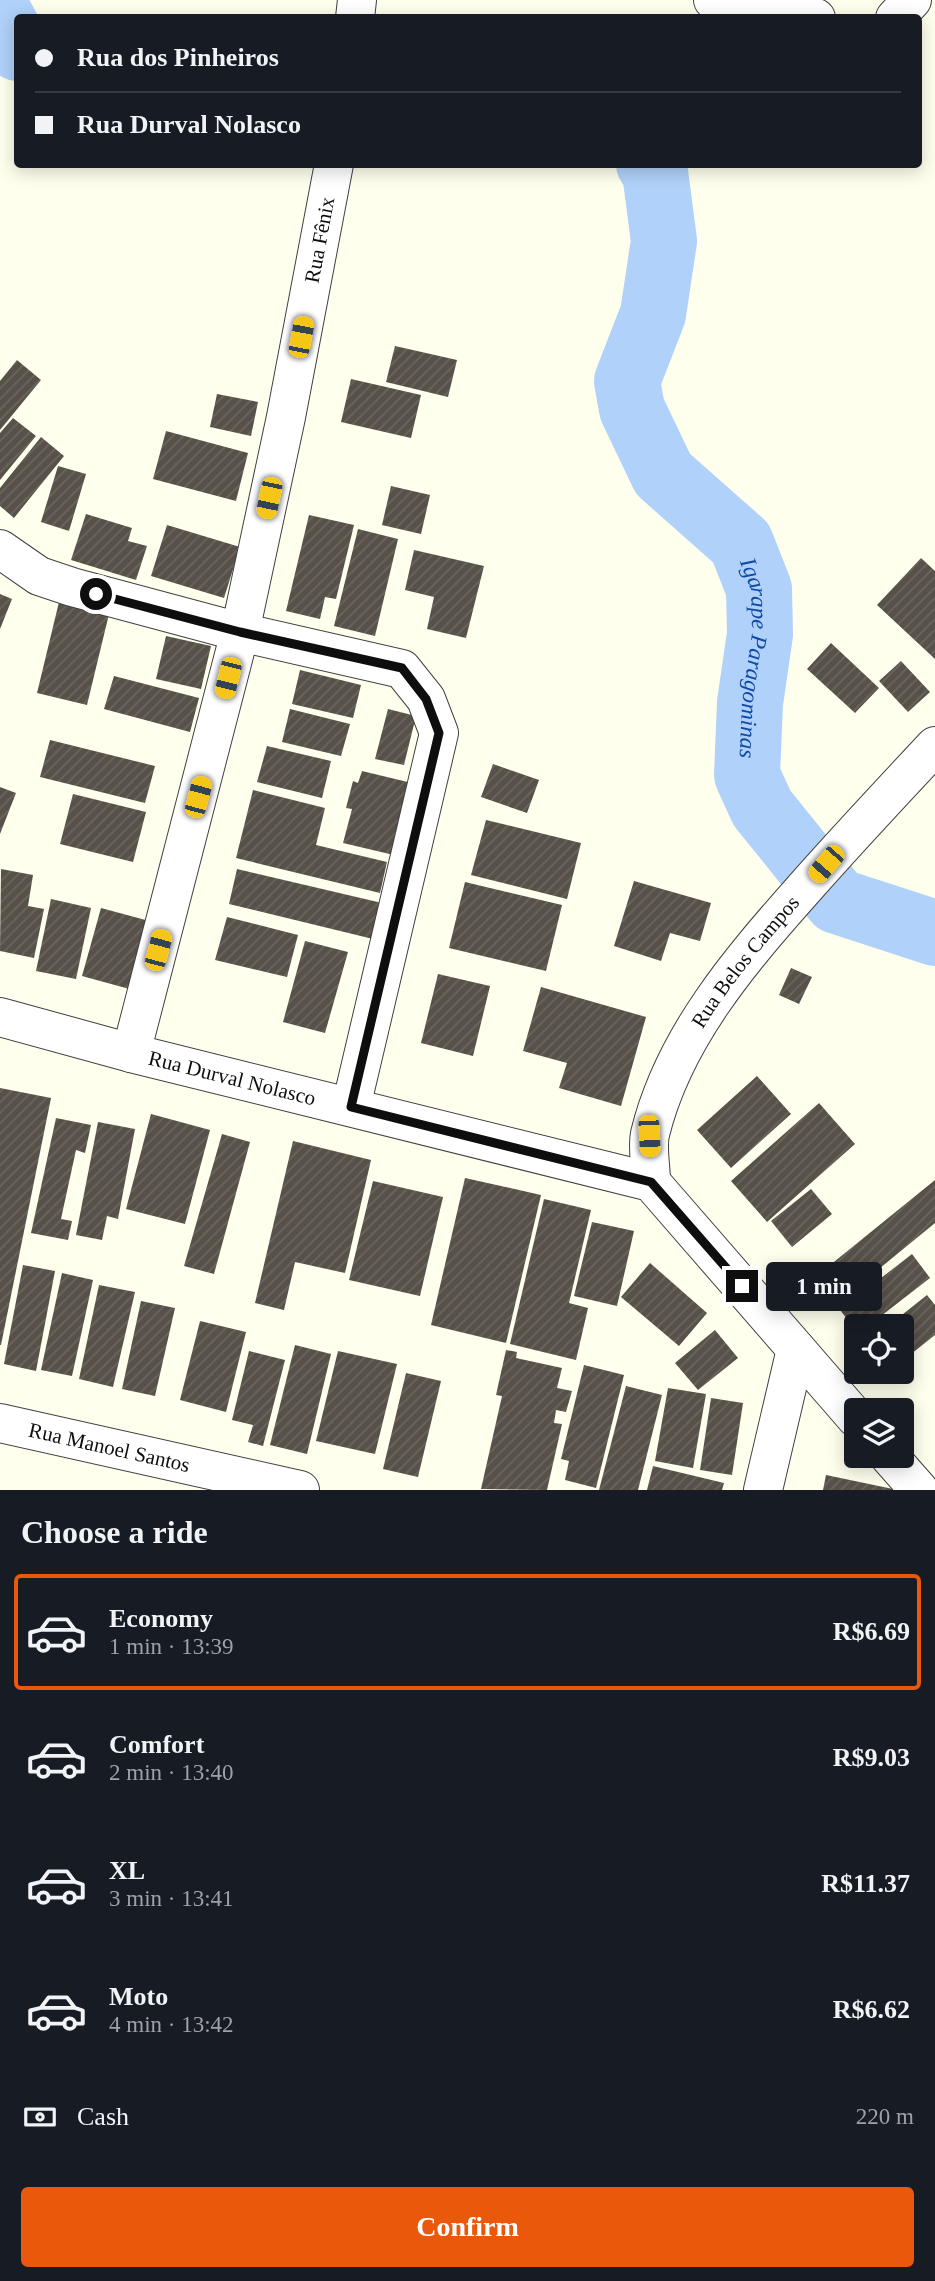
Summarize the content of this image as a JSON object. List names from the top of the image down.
{
  "streets": {
    "street": [
      "Rua Fênix",
      "Rua Belos Campos",
      "Rua Durval Nolasco",
      "Rua Manoel Santos"
    ]
  },
  "crossings": [
    ["Rua Fênix", "Rua Durval Nolasco"],
    ["Rua Belos Campos", "Rua Durval Nolasco"]
  ],
  "water": ["Igarape Paragominas"],
  "page": {
    "banner": ["Rua dos Pinheiros", "Rua Durval Nolasco"],
    "bubble": "1 min",
    "heading": "Choose a ride",
    "list": [
      {
        "name": "Economy",
        "note": "1 min · 13:39",
        "value": "R$6.69"
      },
      {
        "name": "Comfort",
        "note": "2 min · 13:40",
        "value": "R$9.03"
      },
      {
        "name": "XL",
        "note": "3 min · 13:41",
        "value": "R$11.37"
      },
      {
        "name": "Moto",
        "note": "4 min · 13:42",
        "value": "R$6.62"
      }
    ],
    "pay": ["Cash", "220 m"],
    "buttons": "Confirm"
  }
}
